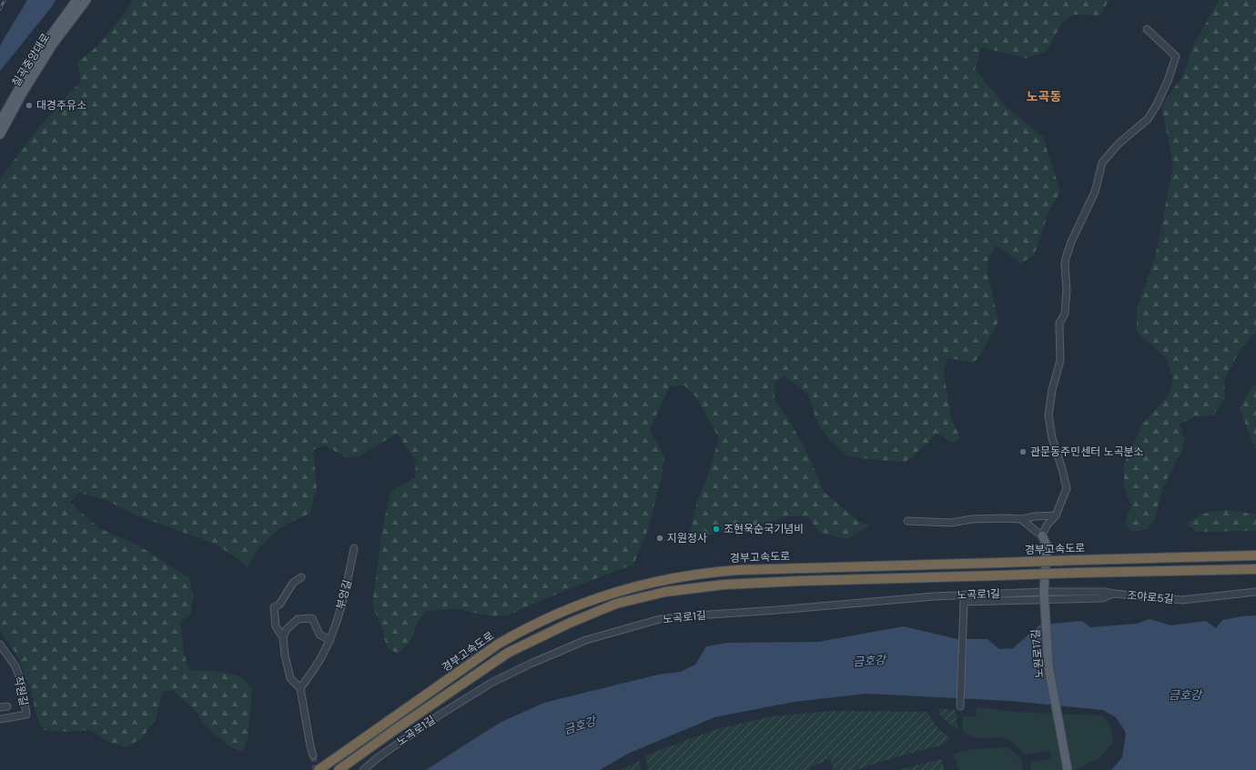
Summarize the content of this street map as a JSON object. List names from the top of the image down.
{
  "streets": {
    "highway": ["경부고속도로"],
    "main road": ["칠곡중앙대로", "노원로17길"],
    "street": [
      "부엉길",
      "노곡로1길",
      "조야로5길",
      "작원길"
    ]
  },
  "crossings": [
    ["노곡로1길", "조야로5길"],
    ["노곡로1길", "노원로17길"],
    ["조야로5길", "노원로17길"]
  ],
  "districts": ["노곡동"],
  "water": ["금호강"],
  "places": [
    "대경주유소",
    "관문동주민센터 노곡분소",
    "조현욱순국기념비",
    "지원정사"
  ]
}
